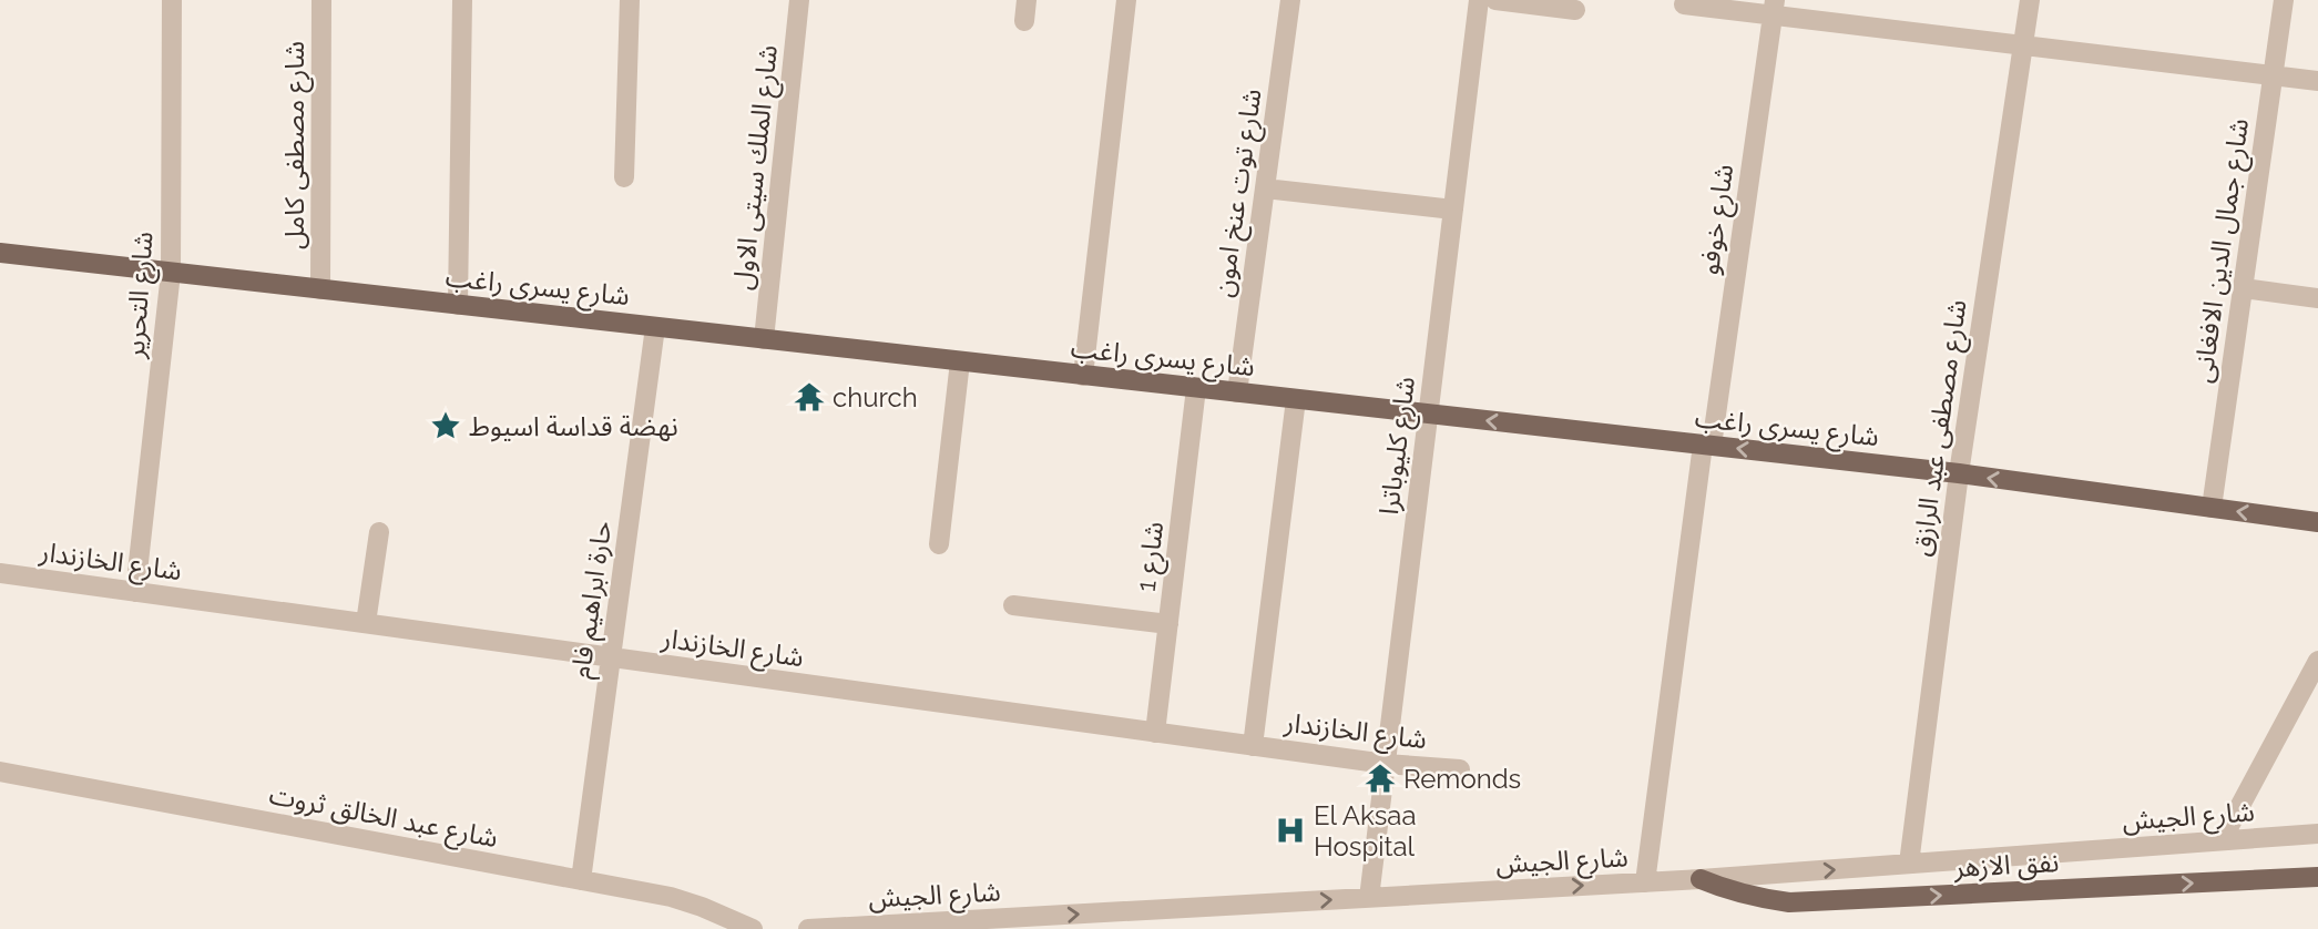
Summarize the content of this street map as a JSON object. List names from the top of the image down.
{
  "streets": {
    "main road": ["شارع يسرى راغب", "نفق الازهر"],
    "street": [
      "شارع مصطفى كامل",
      "شارع الملك سيتى الاول",
      "شارع توت عنخ امون",
      "شارع خوفو",
      "شارع جمال الدين الافغانى",
      "شارع التحرير",
      "شارع مصطفى عبد الرازق",
      "شارع كليوباترا",
      "شارع 1",
      "شارع الخازندار",
      "حارة ابراهيم فام",
      "شارع عبد الخالق ثروت",
      "شارع الجيش"
    ]
  },
  "crossings": [
    ["شارع مصطفى كامل", "شارع يسرى راغب"],
    ["شارع الملك سيتى الاول", "شارع يسرى راغب"],
    ["شارع توت عنخ امون", "شارع يسرى راغب"],
    ["شارع خوفو", "شارع يسرى راغب"],
    ["شارع خوفو", "شارع الجيش"],
    ["شارع جمال الدين الافغانى", "شارع يسرى راغب"],
    ["شارع يسرى راغب", "شارع التحرير"],
    ["شارع يسرى راغب", "شارع مصطفى عبد الرازق"],
    ["شارع يسرى راغب", "شارع كليوباترا"],
    ["شارع يسرى راغب", "شارع 1"],
    ["شارع يسرى راغب", "حارة ابراهيم فام"],
    ["شارع التحرير", "شارع الخازندار"],
    ["شارع مصطفى عبد الرازق", "شارع الجيش"],
    ["شارع كليوباترا", "شارع الخازندار"],
    ["شارع كليوباترا", "شارع الجيش"],
    ["شارع 1", "شارع الخازندار"],
    ["شارع الخازندار", "حارة ابراهيم فام"],
    ["حارة ابراهيم فام", "شارع عبد الخالق ثروت"],
    ["شارع الجيش", "نفق الازهر"]
  ],
  "one_way": ["شارع يسرى راغب", "شارع الجيش", "نفق الازهر"],
  "places": {
    "temple": ["church", "Remonds"],
    "place": ["نهضة قداسة اسيوط"],
    "hospital": ["El Aksaa Hospital"]
  }
}
